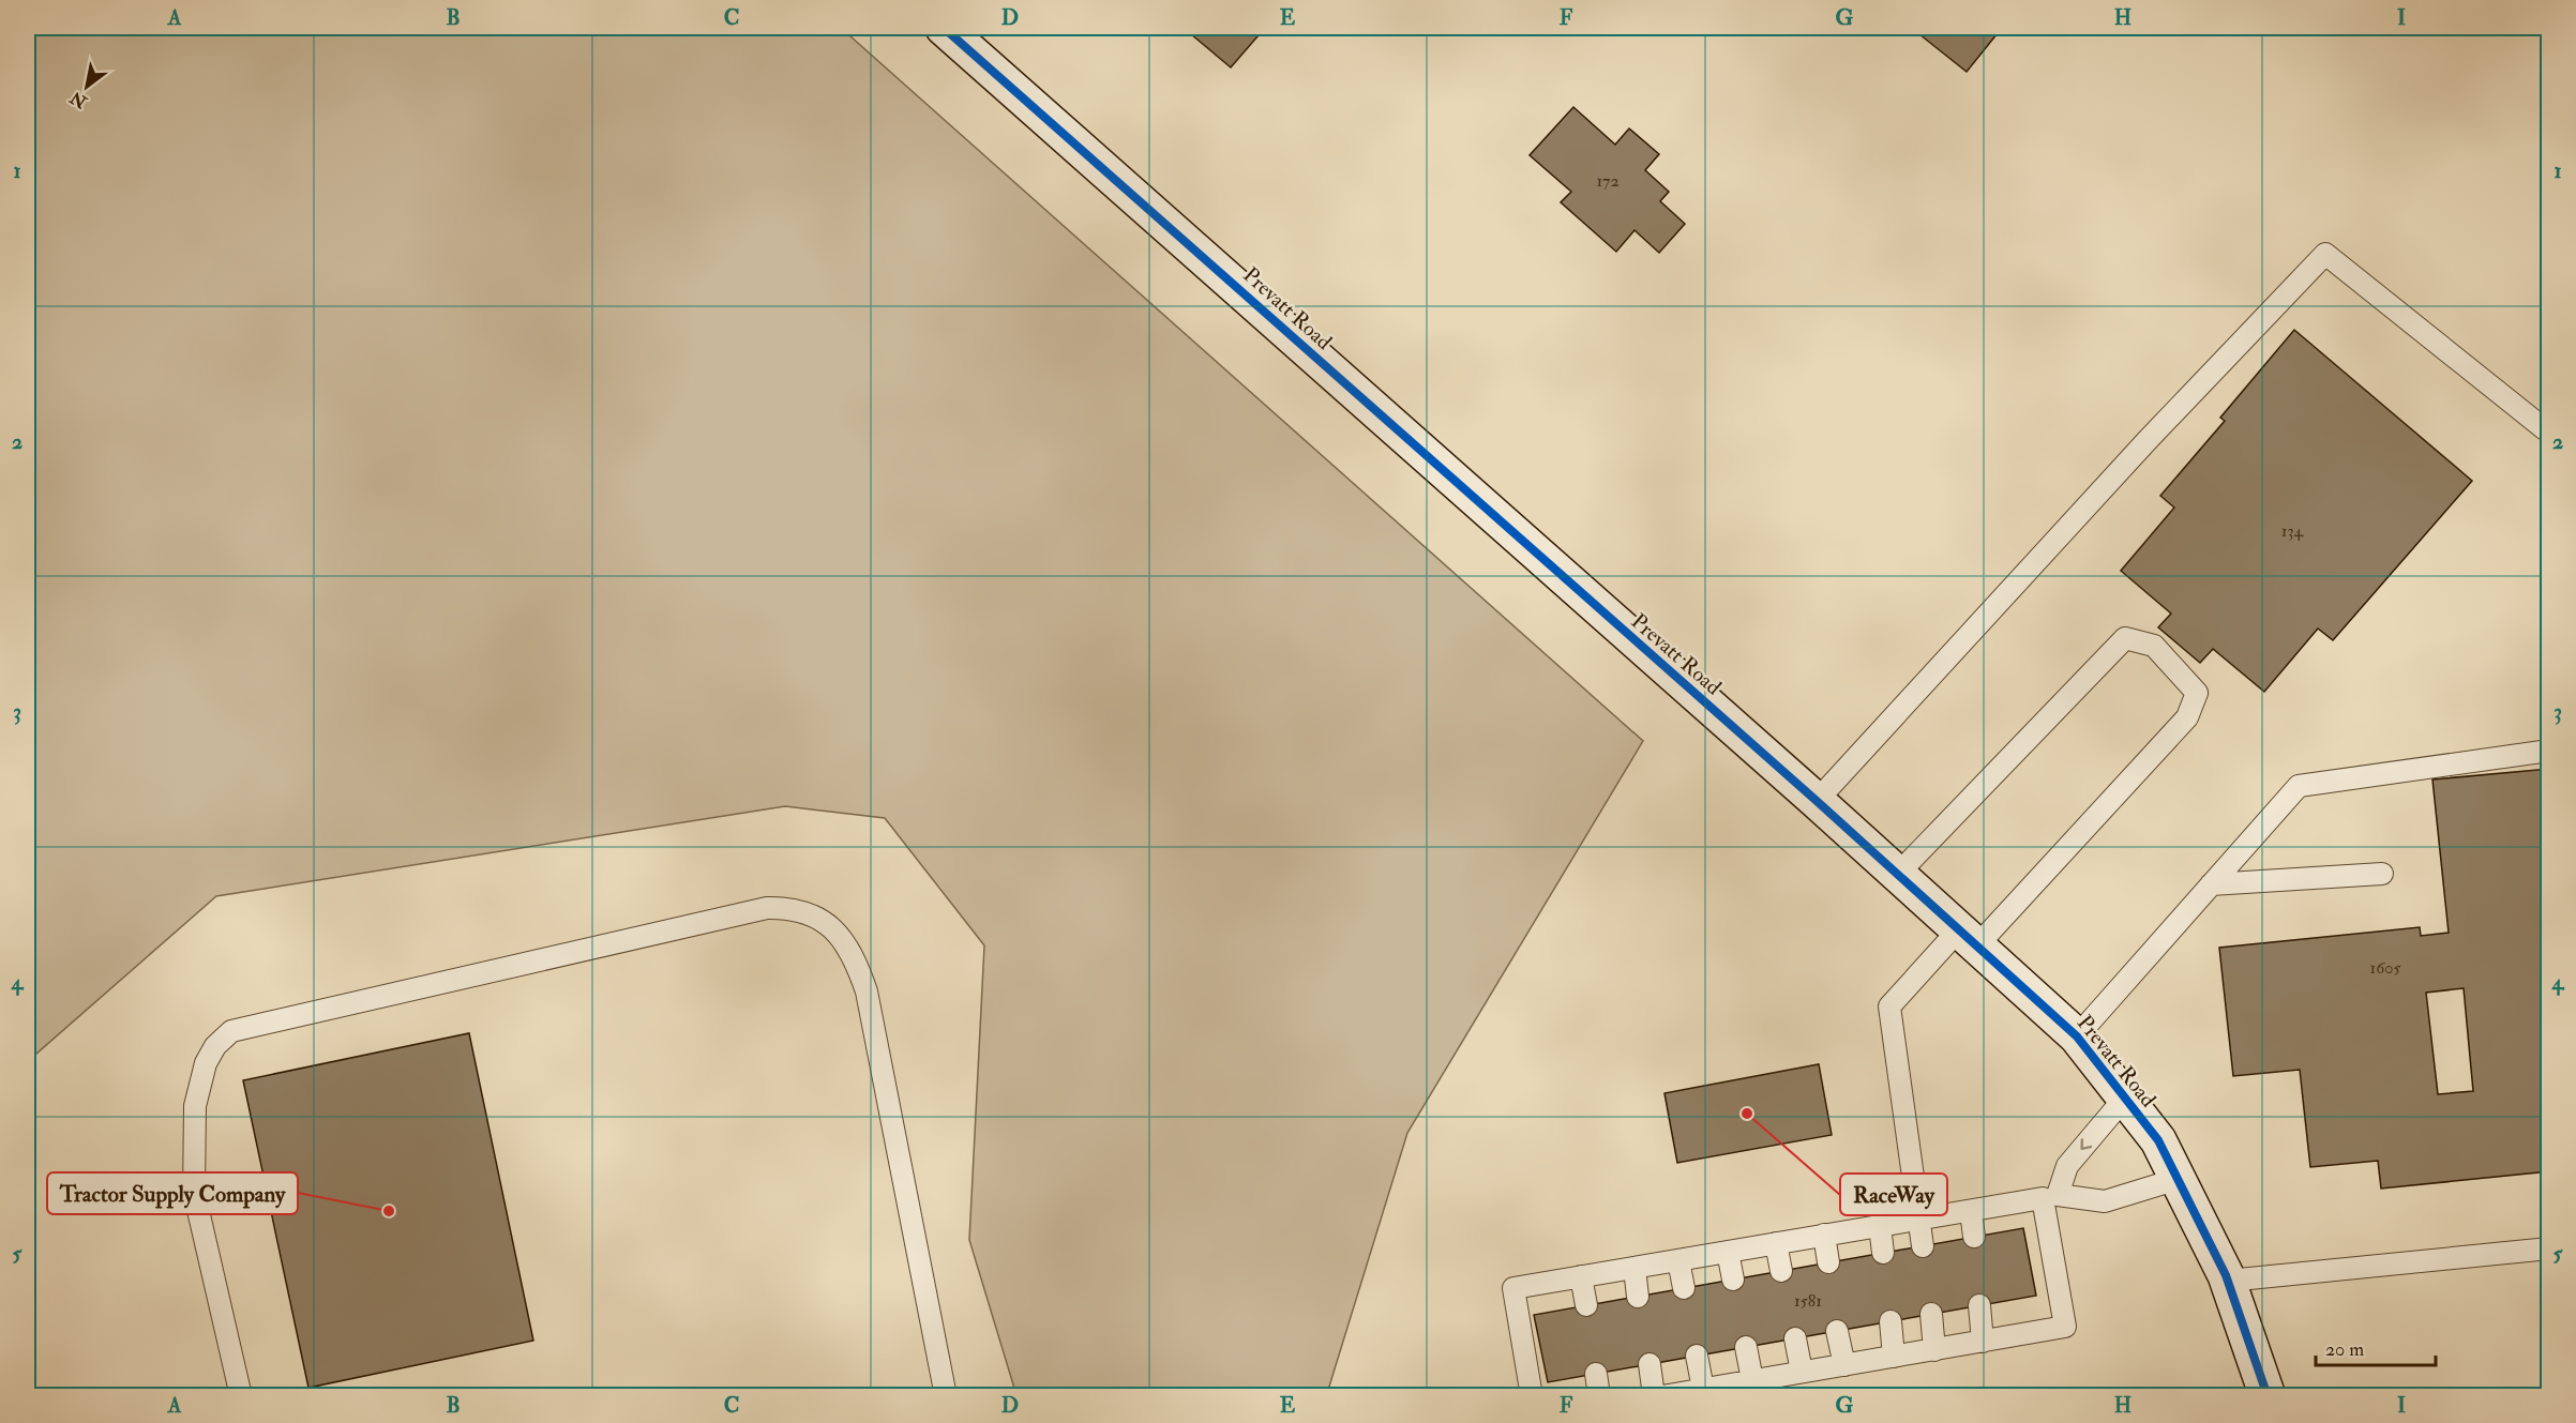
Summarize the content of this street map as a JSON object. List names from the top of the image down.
{
  "streets": {
    "street": ["Prevatt Road"]
  },
  "places": ["RaceWay", "Tractor Supply Company"],
  "house_numbers": [
    "172",
    "134",
    "1605",
    "1581"
  ],
  "scale_bar": "20 m",
  "north": "bottom left",
  "grid": {
    "columns": [
      "A",
      "B",
      "C",
      "D",
      "E",
      "F",
      "G",
      "H",
      "I"
    ],
    "rows": [
      "1",
      "2",
      "3",
      "4",
      "5"
    ]
  }
}
